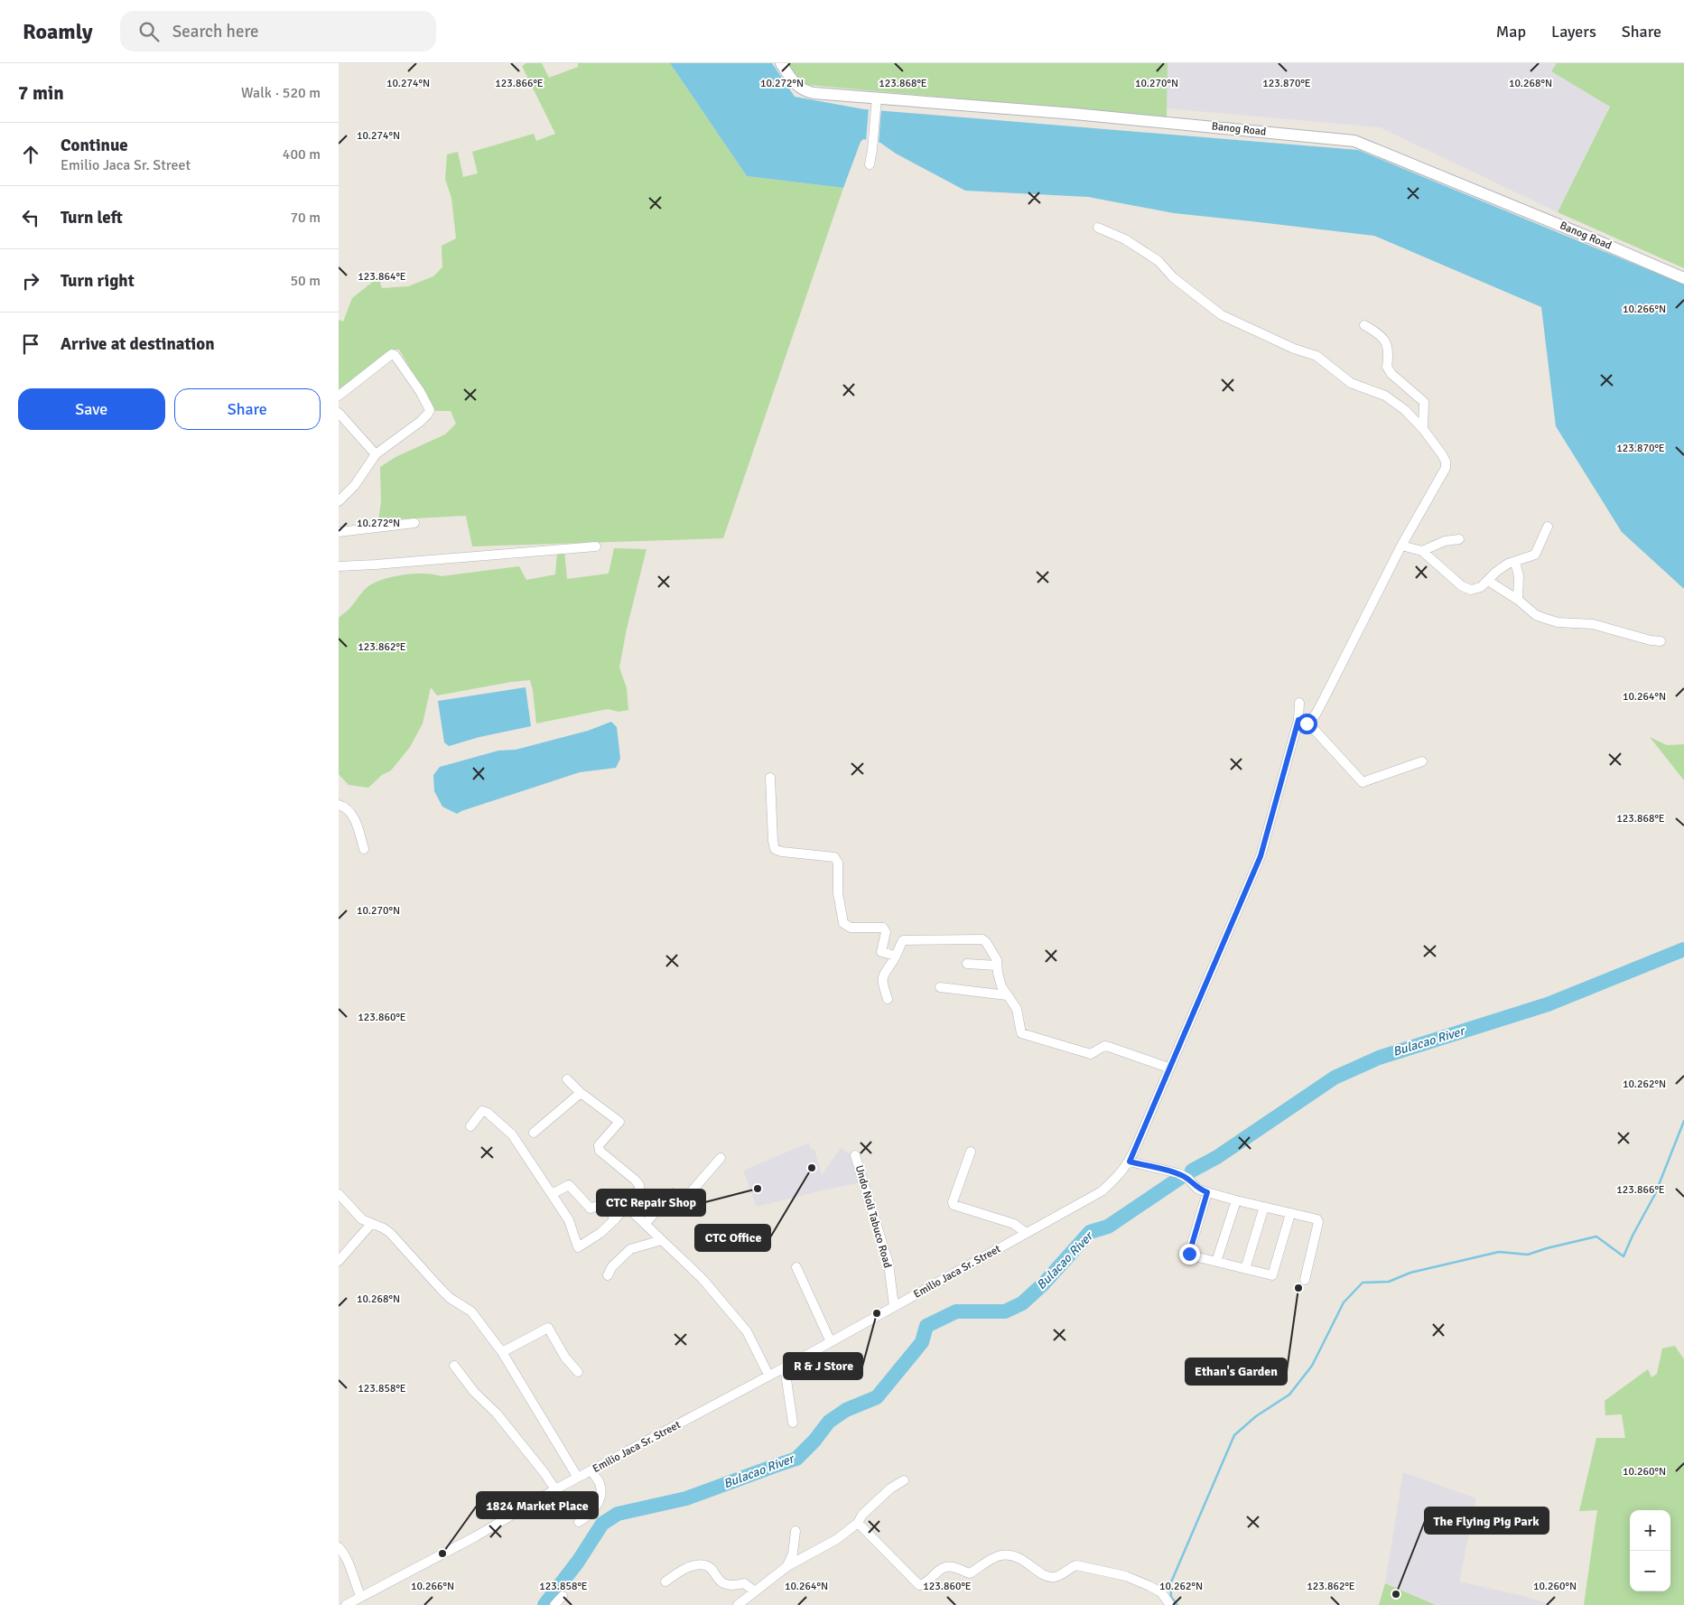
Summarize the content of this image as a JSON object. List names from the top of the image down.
{
  "streets": {
    "street": ["Banog Road", "Undo Noli Tabuco Road", "Emilio Jaca Sr. Street"]
  },
  "crossings": [
    ["Undo Noli Tabuco Road", "Emilio Jaca Sr. Street"]
  ],
  "water": ["Bulacao River"],
  "places": [
    "CTC Office",
    "CTC Repair Shop",
    "Ethan's Garden",
    "R & J Store",
    "1824 Market Place",
    "The Flying Pig Park"
  ],
  "page": {
    "header": "Roamly",
    "search": "Search here",
    "nav": ["Map", "Layers", "Share"],
    "heading": ["7 min", "Walk · 520 m"],
    "list": [
      ["Continue", "Emilio Jaca Sr. Street", "400 m"],
      ["Turn left", "70 m"],
      ["Turn right", "50 m"],
      "Arrive at destination"
    ],
    "buttons": ["Save", "Share"],
    "map_buttons": ["+", "−"]
  },
  "coordinates": [
    "123.866°E",
    "123.868°E",
    "123.870°E",
    "10.274°N",
    "10.272°N",
    "10.270°N",
    "10.268°N",
    "123.864°E",
    "10.266°N",
    "123.862°E",
    "10.264°N",
    "123.860°E",
    "10.262°N",
    "123.858°E",
    "10.260°N"
  ]
}
